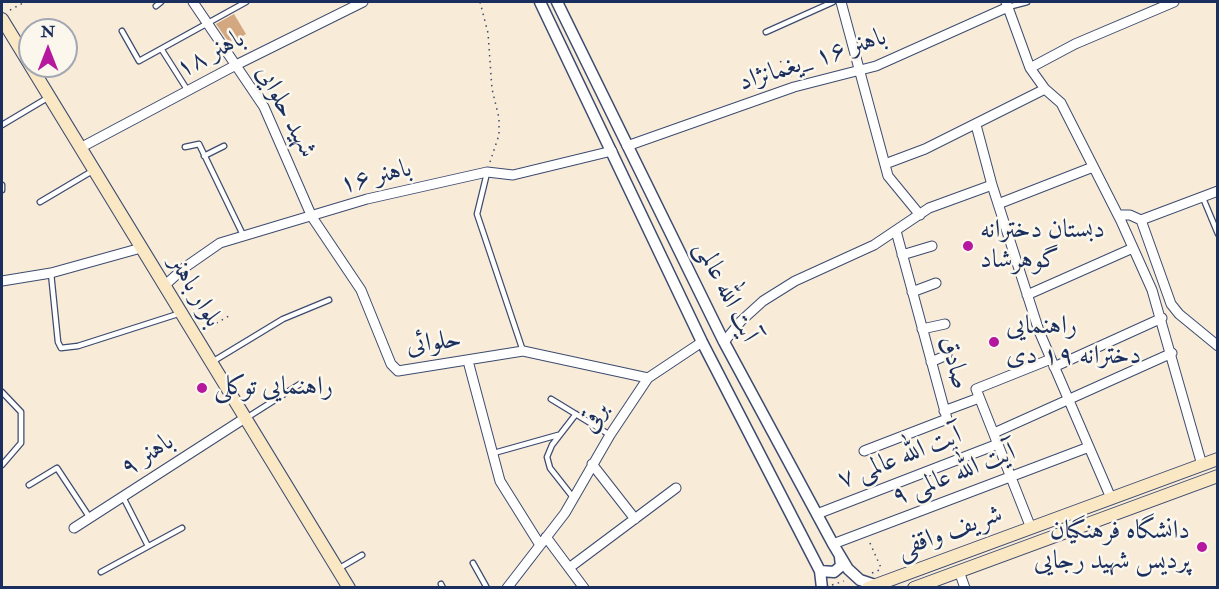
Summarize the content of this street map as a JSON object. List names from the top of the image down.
{
  "streets": {
    "main road": ["بلوار باهنر", "شریف واقفی"],
    "street": [
      "باهنر ۱۸",
      "باهنر ۱۶ _یغمانژاد",
      "شهید حلوایی",
      "باهنر ۱۶",
      "آیت الله عالمی",
      "حلوائی",
      "صادق",
      "برقی",
      "باهنر ۹",
      "آیت الله عالمی ۷",
      "آیت الله عالمی ۹"
    ]
  },
  "crossings": [
    ["باهنر ۱۸", "شهید حلوایی"],
    ["باهنر ۱۸", "بلوار باهنر"],
    ["باهنر ۱۶ _یغمانژاد", "آیت الله عالمی"],
    ["شهید حلوایی", "باهنر ۱۶"],
    ["شهید حلوایی", "حلوائی"],
    ["باهنر ۱۶", "بلوار باهنر"],
    ["باهنر ۱۶", "آیت الله عالمی"],
    ["باهنر ۱۶", "حلوائی"],
    ["بلوار باهنر", "باهنر ۹"],
    ["آیت الله عالمی", "برقی"],
    ["آیت الله عالمی", "آیت الله عالمی ۷"],
    ["آیت الله عالمی", "آیت الله عالمی ۹"],
    ["آیت الله عالمی", "شریف واقفی"],
    ["حلوائی", "برقی"]
  ],
  "places": [
    "دبستان دخترانه گوهرشاد",
    "راهنمایی دخترانه ۱۹ دی",
    "راهنمایی توکلی",
    "دانشگاه فرهنگیان پردیس شهید رجایی"
  ],
  "north": "top"
}
